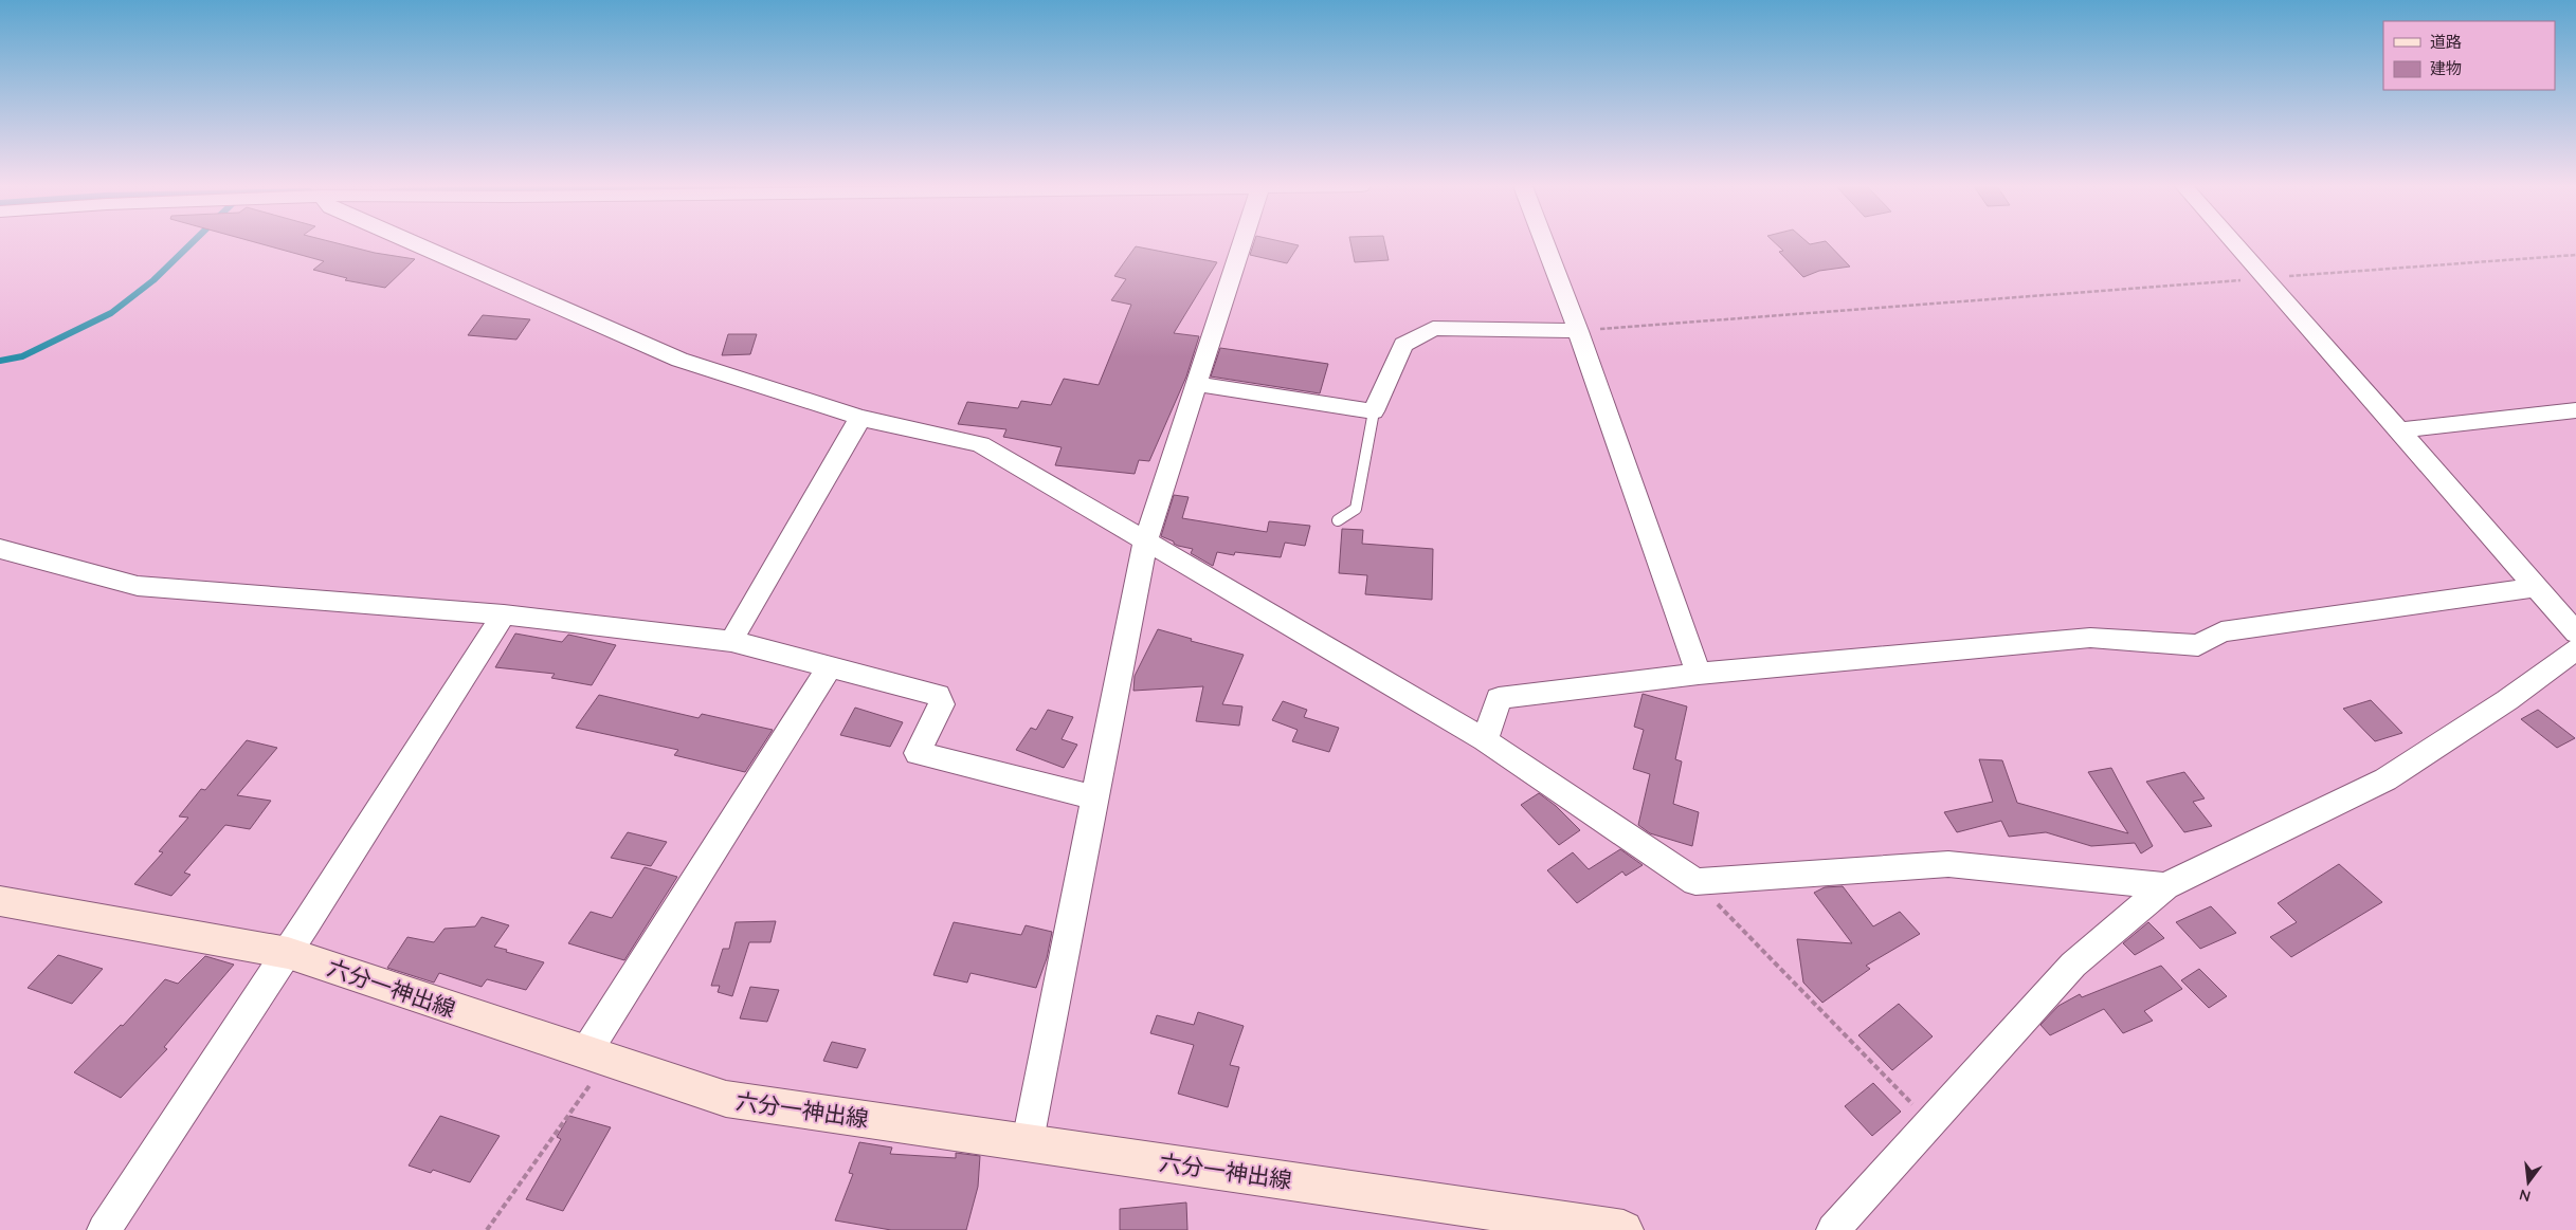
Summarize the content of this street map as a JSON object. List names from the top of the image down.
{
  "streets": {
    "main road": ["六分一神出線"]
  },
  "legend": ["道路", "建物"],
  "north": "bottom"
}
